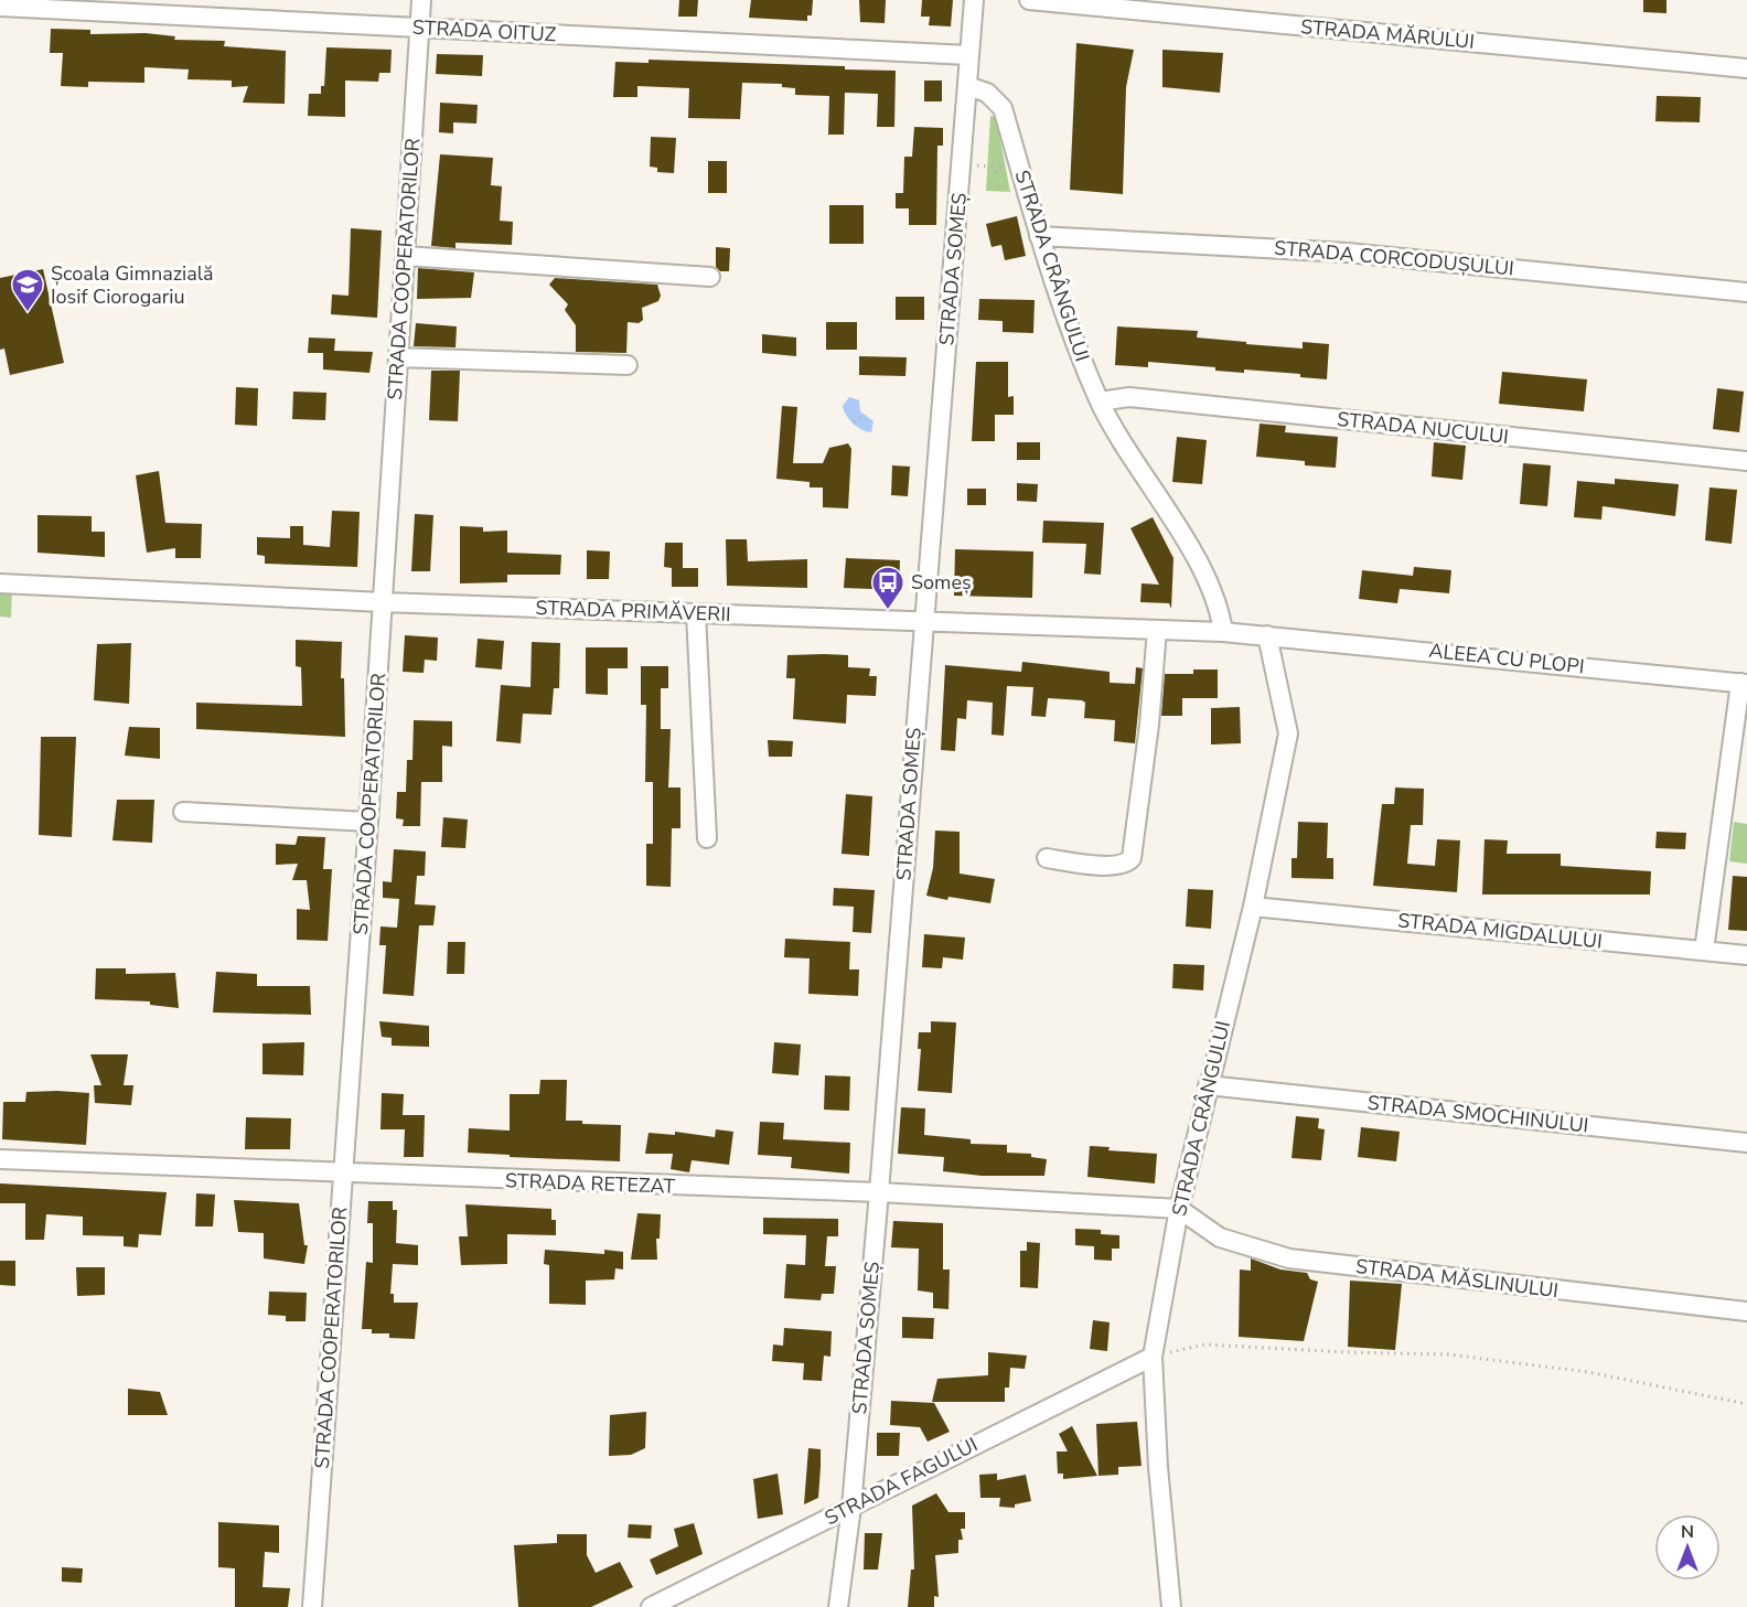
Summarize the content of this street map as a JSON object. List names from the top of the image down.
{
  "streets": {
    "street": [
      "STRADA OITUZ",
      "STRADA MĂRULUI",
      "STRADA CORCODUȘULUI",
      "STRADA CRÂNGULUI",
      "STRADA COOPERATORILOR",
      "STRADA SOMEȘ",
      "STRADA NUCULUI",
      "STRADA PRIMĂVERII",
      "ALEEA CU PLOPI",
      "STRADA MIGDALULUI",
      "STRADA SMOCHINULUI",
      "STRADA RETEZAT",
      "STRADA MĂSLINULUI",
      "STRADA FAGULUI"
    ]
  },
  "crossings": [
    ["STRADA OITUZ", "STRADA COOPERATORILOR"],
    ["STRADA OITUZ", "STRADA SOMEȘ"],
    ["STRADA CORCODUȘULUI", "STRADA CRÂNGULUI"],
    ["STRADA CRÂNGULUI", "STRADA SOMEȘ"],
    ["STRADA CRÂNGULUI", "STRADA NUCULUI"],
    ["STRADA CRÂNGULUI", "STRADA PRIMĂVERII"],
    ["STRADA CRÂNGULUI", "ALEEA CU PLOPI"],
    ["STRADA CRÂNGULUI", "STRADA MIGDALULUI"],
    ["STRADA CRÂNGULUI", "STRADA SMOCHINULUI"],
    ["STRADA CRÂNGULUI", "STRADA RETEZAT"],
    ["STRADA CRÂNGULUI", "STRADA MĂSLINULUI"],
    ["STRADA CRÂNGULUI", "STRADA FAGULUI"],
    ["STRADA COOPERATORILOR", "STRADA PRIMĂVERII"],
    ["STRADA COOPERATORILOR", "STRADA RETEZAT"],
    ["STRADA SOMEȘ", "STRADA PRIMĂVERII"],
    ["STRADA SOMEȘ", "STRADA RETEZAT"],
    ["STRADA SOMEȘ", "STRADA FAGULUI"],
    ["STRADA PRIMĂVERII", "ALEEA CU PLOPI"],
    ["STRADA RETEZAT", "STRADA MĂSLINULUI"]
  ],
  "places": {
    "school or university": ["Școala Gimnazială Iosif Ciorogariu"],
    "bus stop": ["Someș"]
  },
  "north": "top"
}
